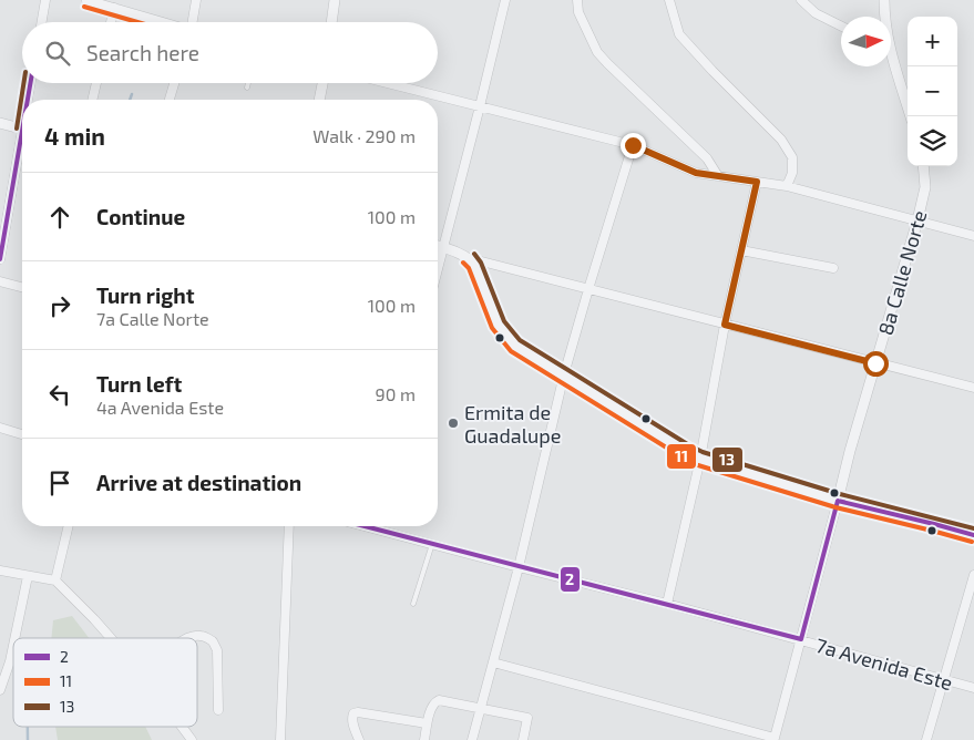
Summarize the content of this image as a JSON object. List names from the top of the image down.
{
  "streets": {
    "street": ["8a Calle Norte", "7a Avenida Este"]
  },
  "crossings": [
    ["8a Calle Norte", "7a Avenida Este"]
  ],
  "places": ["Ermita de Guadalupe"],
  "lines": ["transit line 11", "transit line 2", "transit line 13"],
  "legend": ["2", "11", "13"],
  "north": "right",
  "page": {
    "map_buttons": ["+", "−"],
    "search": "Search here",
    "heading": ["4 min", "Walk · 290 m"],
    "list": [
      ["Continue", "100 m"],
      ["Turn right", "7a Calle Norte", "100 m"],
      ["Turn left", "4a Avenida Este", "90 m"],
      "Arrive at destination"
    ]
  }
}
